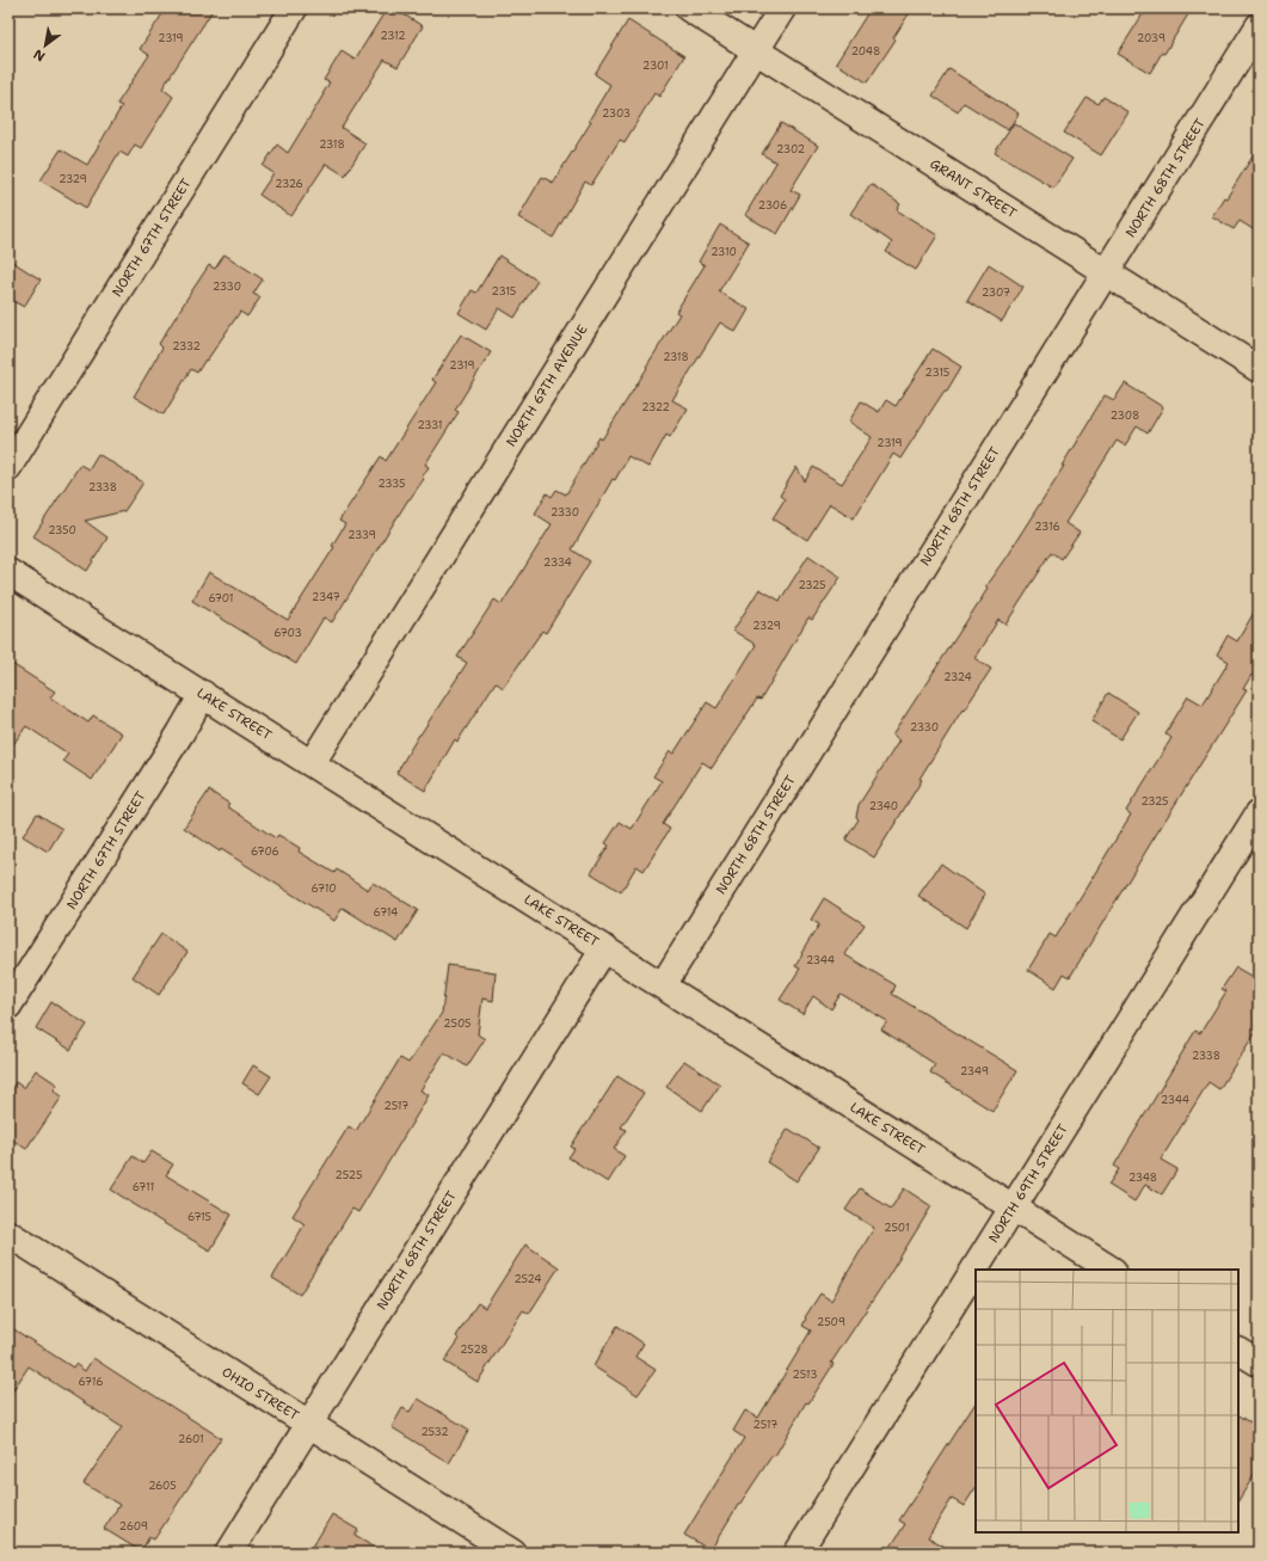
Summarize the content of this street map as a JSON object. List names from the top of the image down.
{
  "streets": {
    "street": [
      "NORTH 68TH STREET",
      "GRANT STREET",
      "NORTH 67TH STREET",
      "NORTH 67TH AVENUE",
      "LAKE STREET",
      "NORTH 69TH STREET",
      "OHIO STREET"
    ]
  },
  "crossings": [
    ["NORTH 68TH STREET", "GRANT STREET"],
    ["NORTH 68TH STREET", "LAKE STREET"],
    ["NORTH 68TH STREET", "OHIO STREET"],
    ["GRANT STREET", "NORTH 67TH AVENUE"],
    ["NORTH 67TH STREET", "LAKE STREET"],
    ["NORTH 67TH AVENUE", "LAKE STREET"],
    ["LAKE STREET", "NORTH 69TH STREET"]
  ],
  "house_numbers": [
    "2312",
    "2319",
    "2039",
    "2048",
    "2301",
    "2303",
    "2318",
    "2302",
    "2329",
    "2326",
    "2306",
    "2310",
    "2330",
    "2315",
    "2307",
    "2332",
    "2318",
    "2319",
    "2315",
    "2322",
    "2308",
    "2331",
    "2319",
    "2335",
    "2338",
    "2330",
    "2316",
    "2350",
    "2339",
    "2334",
    "2325",
    "2347",
    "6701",
    "2329",
    "6703",
    "2324",
    "2330",
    "2325",
    "2340",
    "6706",
    "6710",
    "6714",
    "2344",
    "2505",
    "2338",
    "2349",
    "2344",
    "2517",
    "2525",
    "2348",
    "6711",
    "6715",
    "2501",
    "2524",
    "2509",
    "2528",
    "2513",
    "6716",
    "2517",
    "2532",
    "2601",
    "2605",
    "2609"
  ],
  "north": "bottom left"
}
